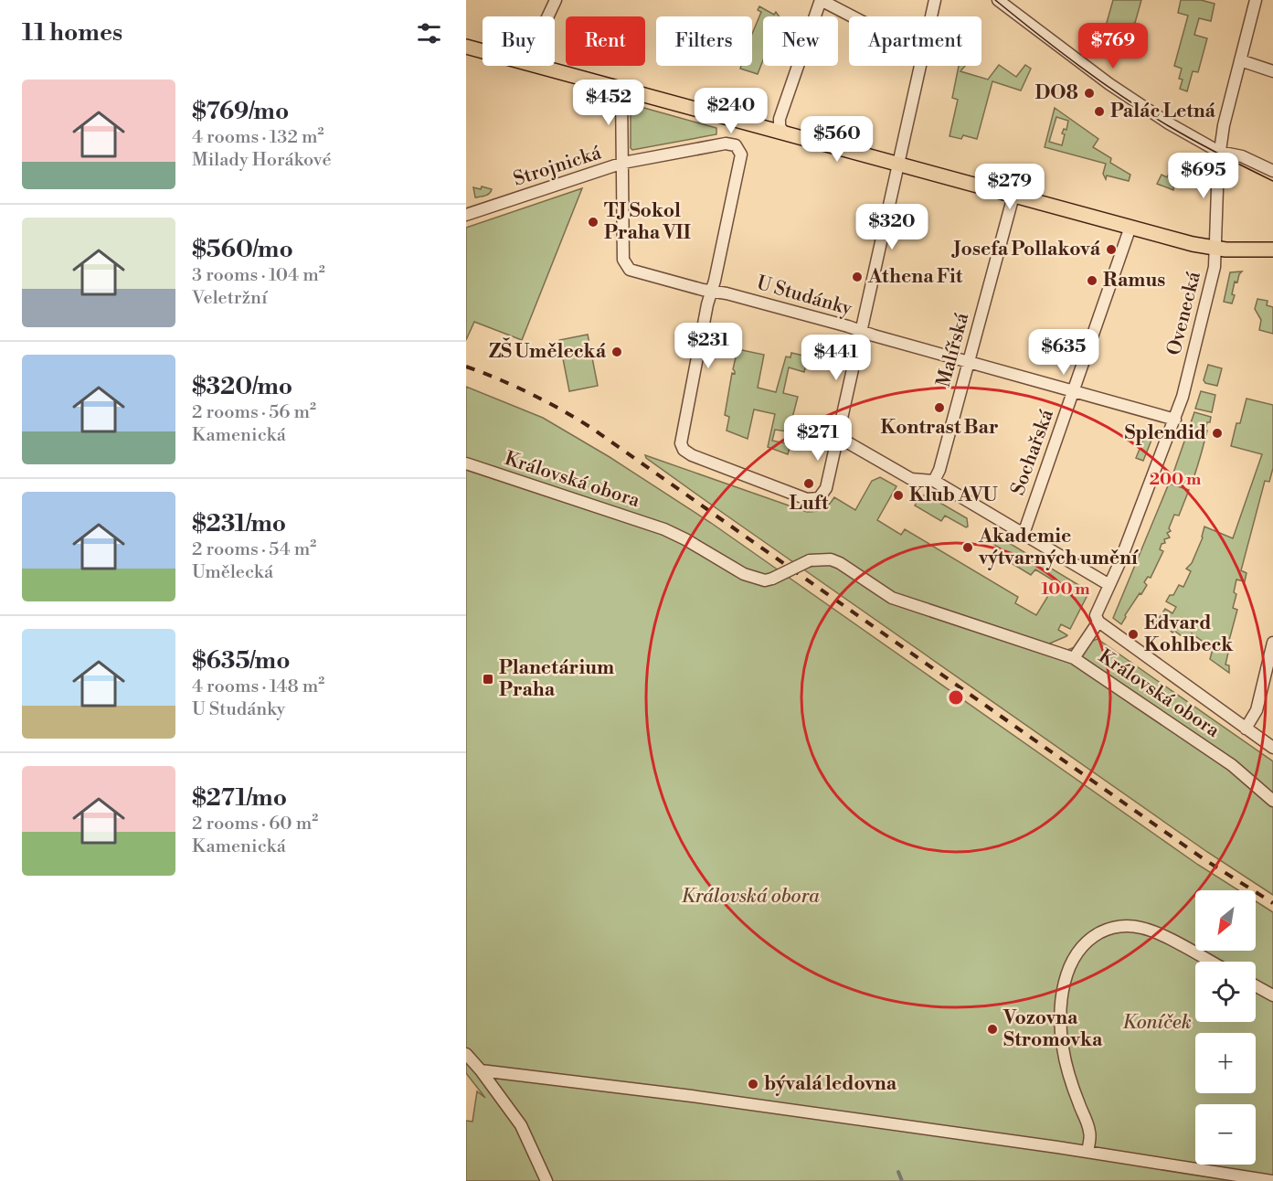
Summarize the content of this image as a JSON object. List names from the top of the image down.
{
  "streets": {
    "street": [
      "Strojnická",
      "U Studánky",
      "Ovenecká",
      "Malířská",
      "Sochařská",
      "Královská obora"
    ]
  },
  "crossings": [
    ["Strojnická", "U Studánky"],
    ["U Studánky", "Ovenecká"],
    ["U Studánky", "Malířská"],
    ["U Studánky", "Sochařská"]
  ],
  "parks": ["Královská obora", "Koníček"],
  "places": {
    "other": [
      "DO8",
      "Palác Letná",
      "TJ Sokol Praha VII",
      "Josefa Pollaková",
      "Athena Fit",
      "Ramus",
      "ZŠ Umělecká",
      "Kontrast Bar",
      "Splendid",
      "Luft",
      "Klub AVU",
      "Akademie výtvarných umění",
      "Edvard Kohlbeck",
      "Vozovna Stromovka",
      "bývalá ledovna"
    ],
    "transit": ["Planetárium Praha"]
  },
  "north": "bottom left",
  "page": {
    "heading": "11 homes",
    "chip": [
      "Buy",
      "Rent",
      "Filters",
      "New",
      "Apartment"
    ],
    "price": [
      "$769",
      "$452",
      "$240",
      "$560",
      "$695",
      "$279",
      "$320",
      "$231",
      "$635",
      "$441",
      "$271"
    ],
    "list": [
      {
        "name": "$769/mo",
        "note": "4 rooms · 132 m² · Milady Horákové"
      },
      {
        "name": "$560/mo",
        "note": "3 rooms · 104 m² · Veletržní"
      },
      {
        "name": "$320/mo",
        "note": "2 rooms · 56 m² · Kamenická"
      },
      {
        "name": "$231/mo",
        "note": "2 rooms · 54 m² · Umělecká"
      },
      {
        "name": "$635/mo",
        "note": "4 rooms · 148 m² · U Studánky"
      },
      {
        "name": "$271/mo",
        "note": "2 rooms · 60 m² · Kamenická"
      }
    ],
    "map_buttons": ["+", "−"]
  },
  "rings": ["200 m", "100 m"]
}
